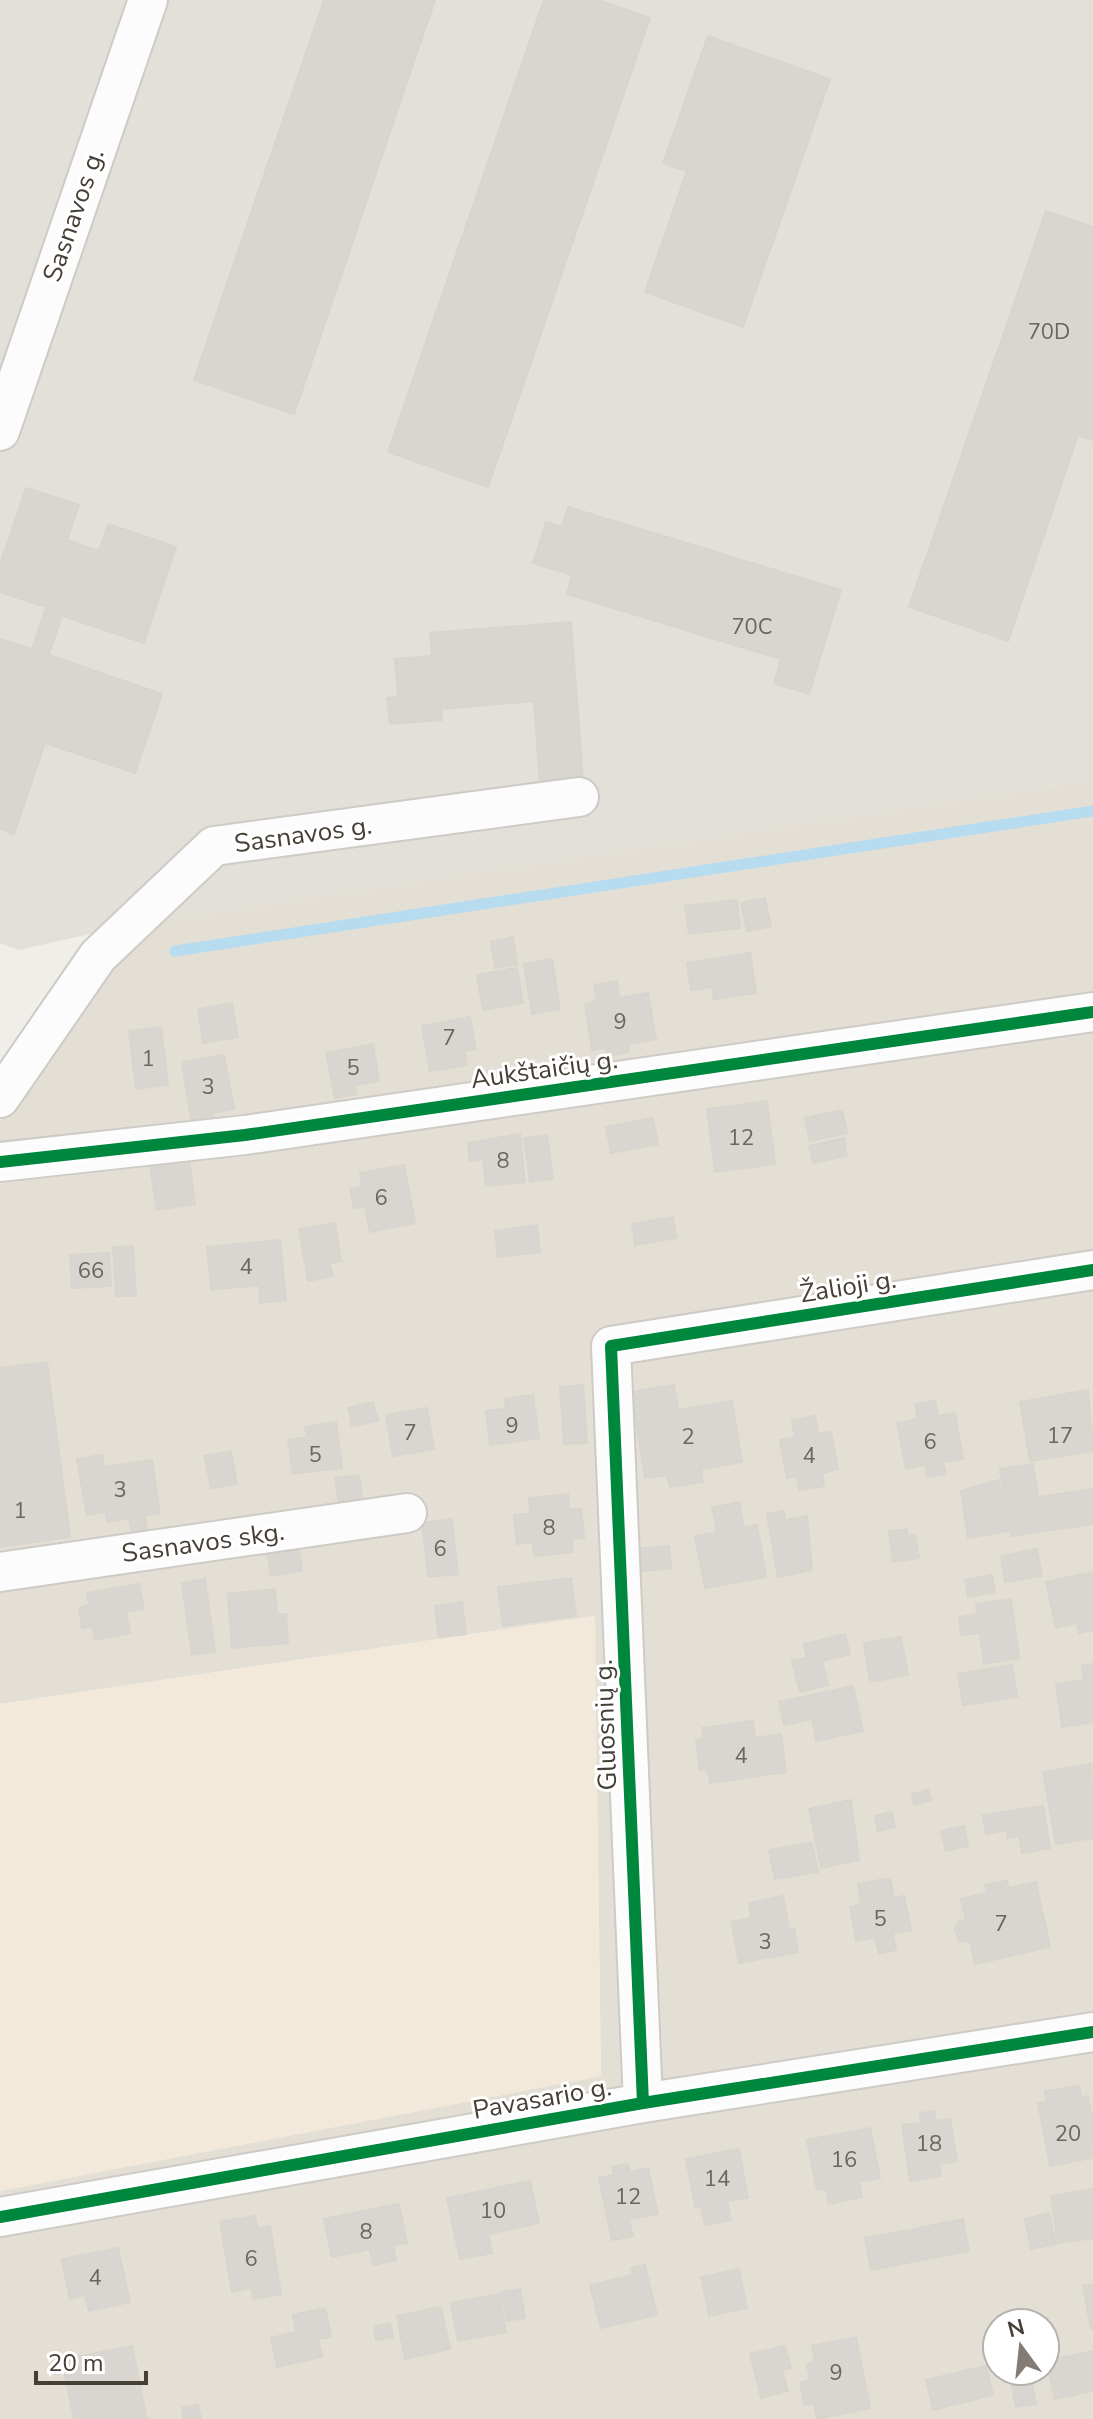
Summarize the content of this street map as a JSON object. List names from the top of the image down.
{
  "streets": {
    "street": [
      "Sasnavos g.",
      "Aukštaičių g.",
      "Žalioji g.",
      "Sasnavos skg.",
      "Gluosnių g.",
      "Pavasario g."
    ]
  },
  "crossings": [
    ["Žalioji g.", "Gluosnių g."],
    ["Gluosnių g.", "Pavasario g."]
  ],
  "house_numbers": [
    "70D",
    "70C",
    "9",
    "7",
    "1",
    "5",
    "3",
    "12",
    "8",
    "6",
    "4",
    "66",
    "9",
    "7",
    "17",
    "2",
    "6",
    "5",
    "4",
    "3",
    "1",
    "8",
    "6",
    "4",
    "5",
    "7",
    "3",
    "20",
    "18",
    "16",
    "14",
    "12",
    "10",
    "8",
    "6",
    "4",
    "9"
  ],
  "scale_bar": "20 m",
  "north": "top"
}
